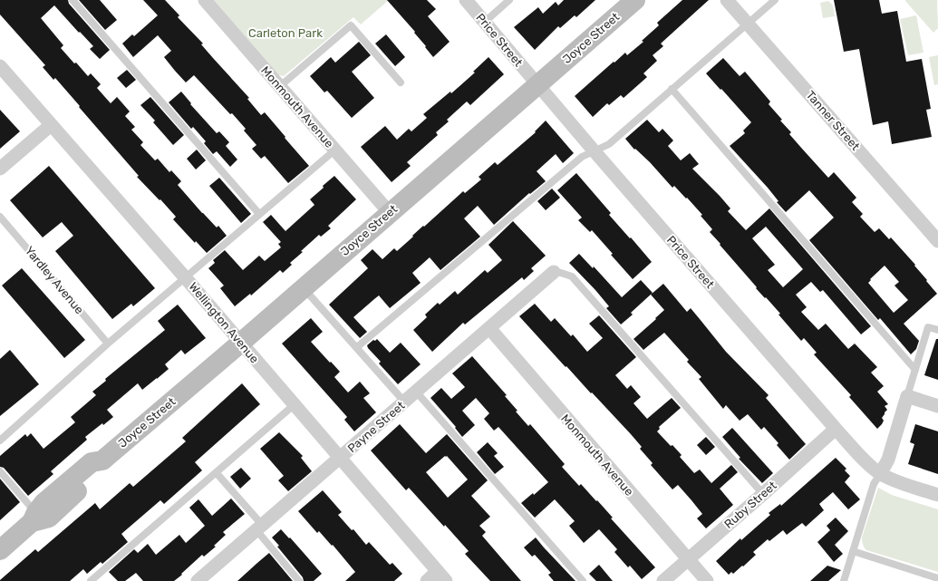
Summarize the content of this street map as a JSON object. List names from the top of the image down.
{
  "streets": {
    "main road": ["Joyce Street"],
    "street": [
      "Price Street",
      "Monmouth Avenue",
      "Tanner Street",
      "Wellington Avenue",
      "Payne Street",
      "Ruby Street"
    ],
    "lane": ["Yardley Avenue"]
  },
  "crossings": [
    ["Joyce Street", "Price Street"],
    ["Joyce Street", "Monmouth Avenue"],
    ["Joyce Street", "Wellington Avenue"],
    ["Price Street", "Ruby Street"],
    ["Monmouth Avenue", "Payne Street"],
    ["Monmouth Avenue", "Ruby Street"],
    ["Wellington Avenue", "Payne Street"]
  ],
  "parks": ["Carleton Park"]
}
